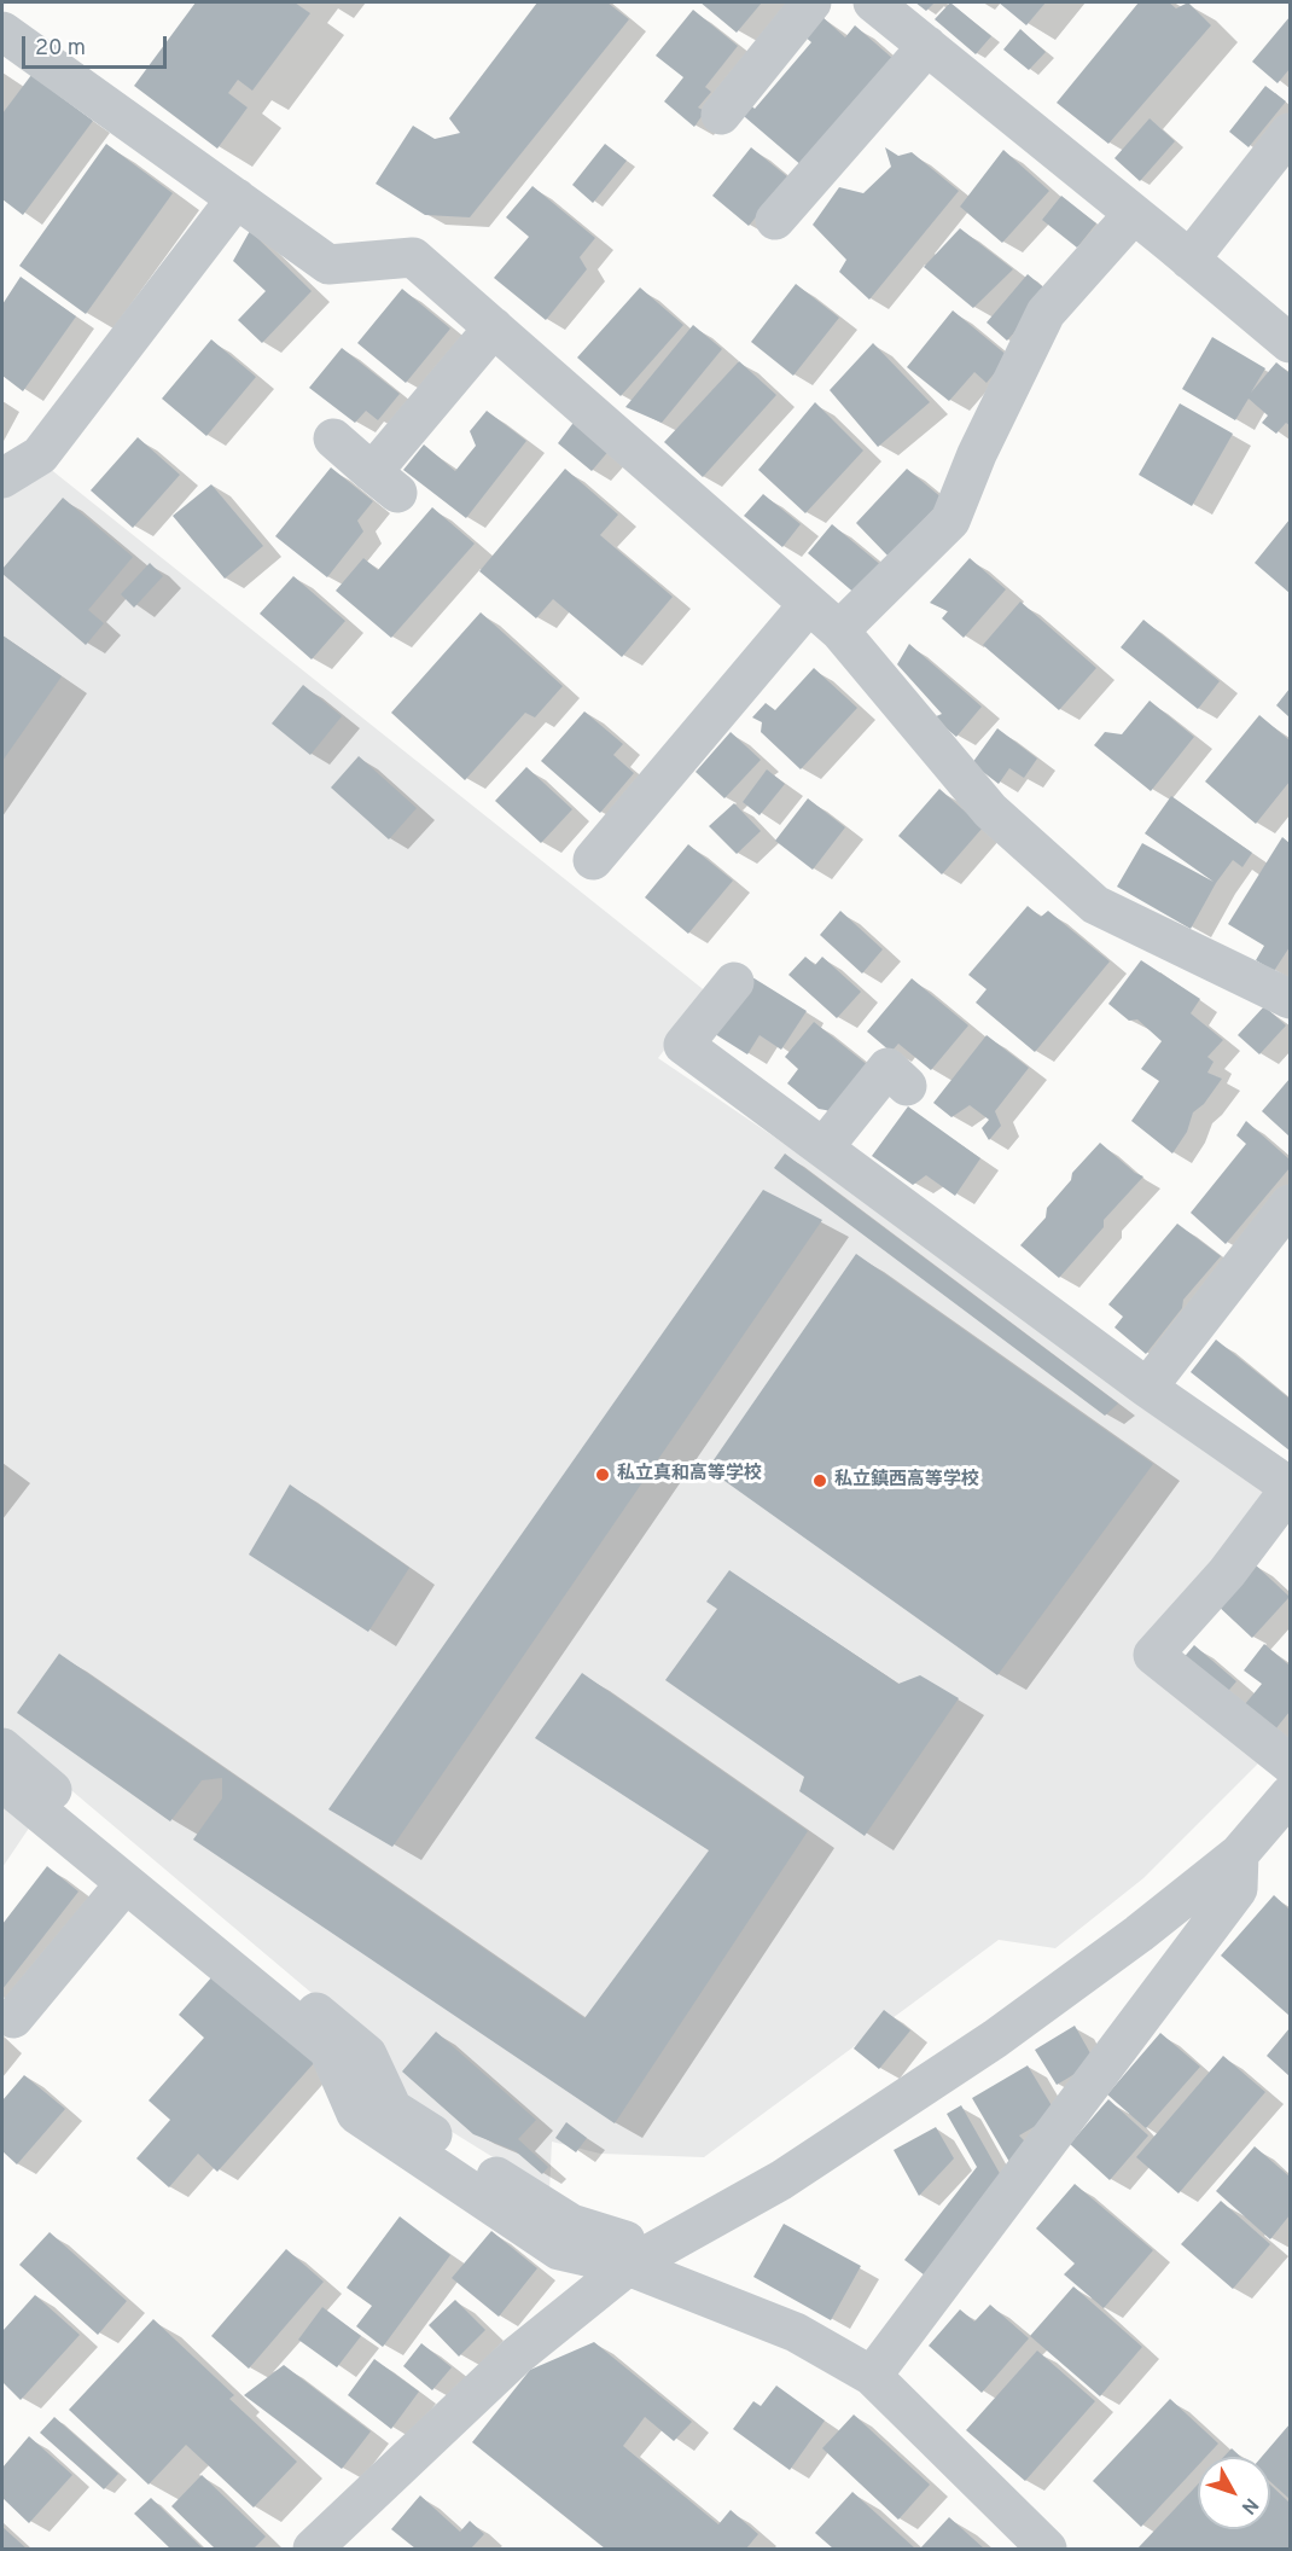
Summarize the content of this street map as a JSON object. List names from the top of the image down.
{
  "places": ["私立真和高等学校", "私立鎮西高等学校"],
  "scale_bar": "20 m",
  "north": "bottom right"
}
